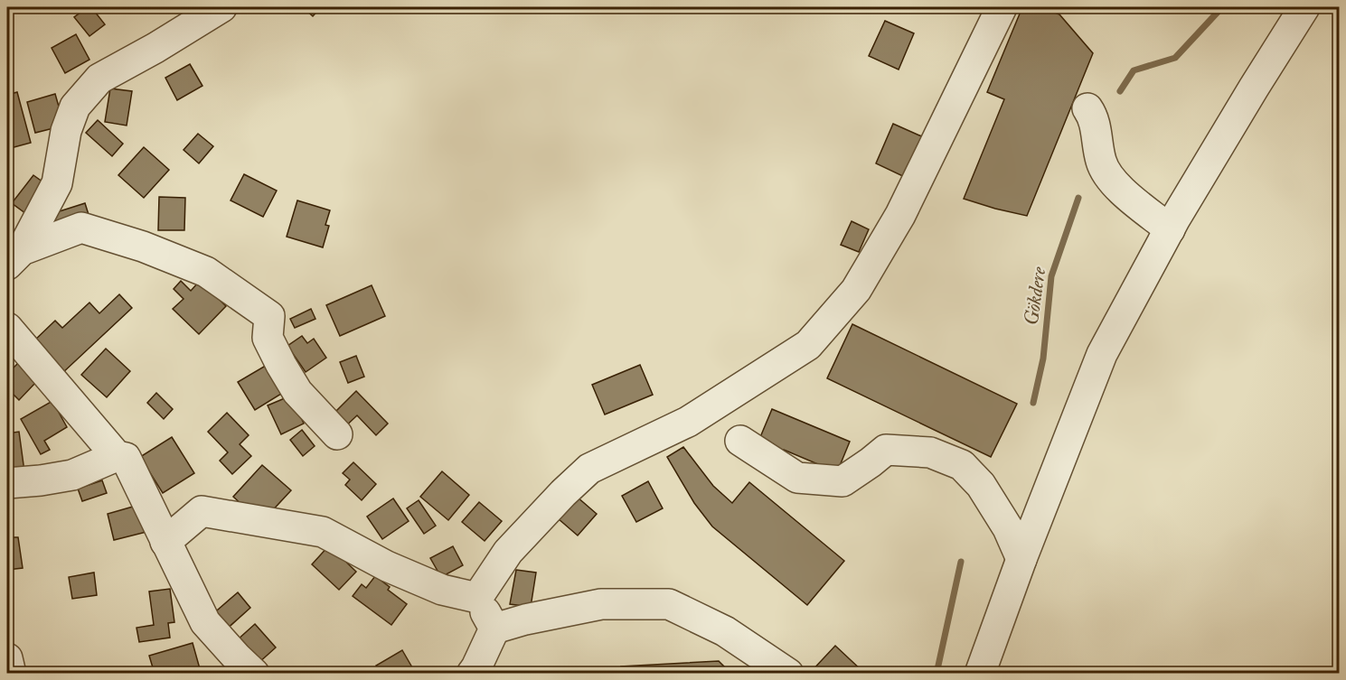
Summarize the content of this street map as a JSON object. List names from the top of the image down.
{
  "water": ["Gökdere"]
}
